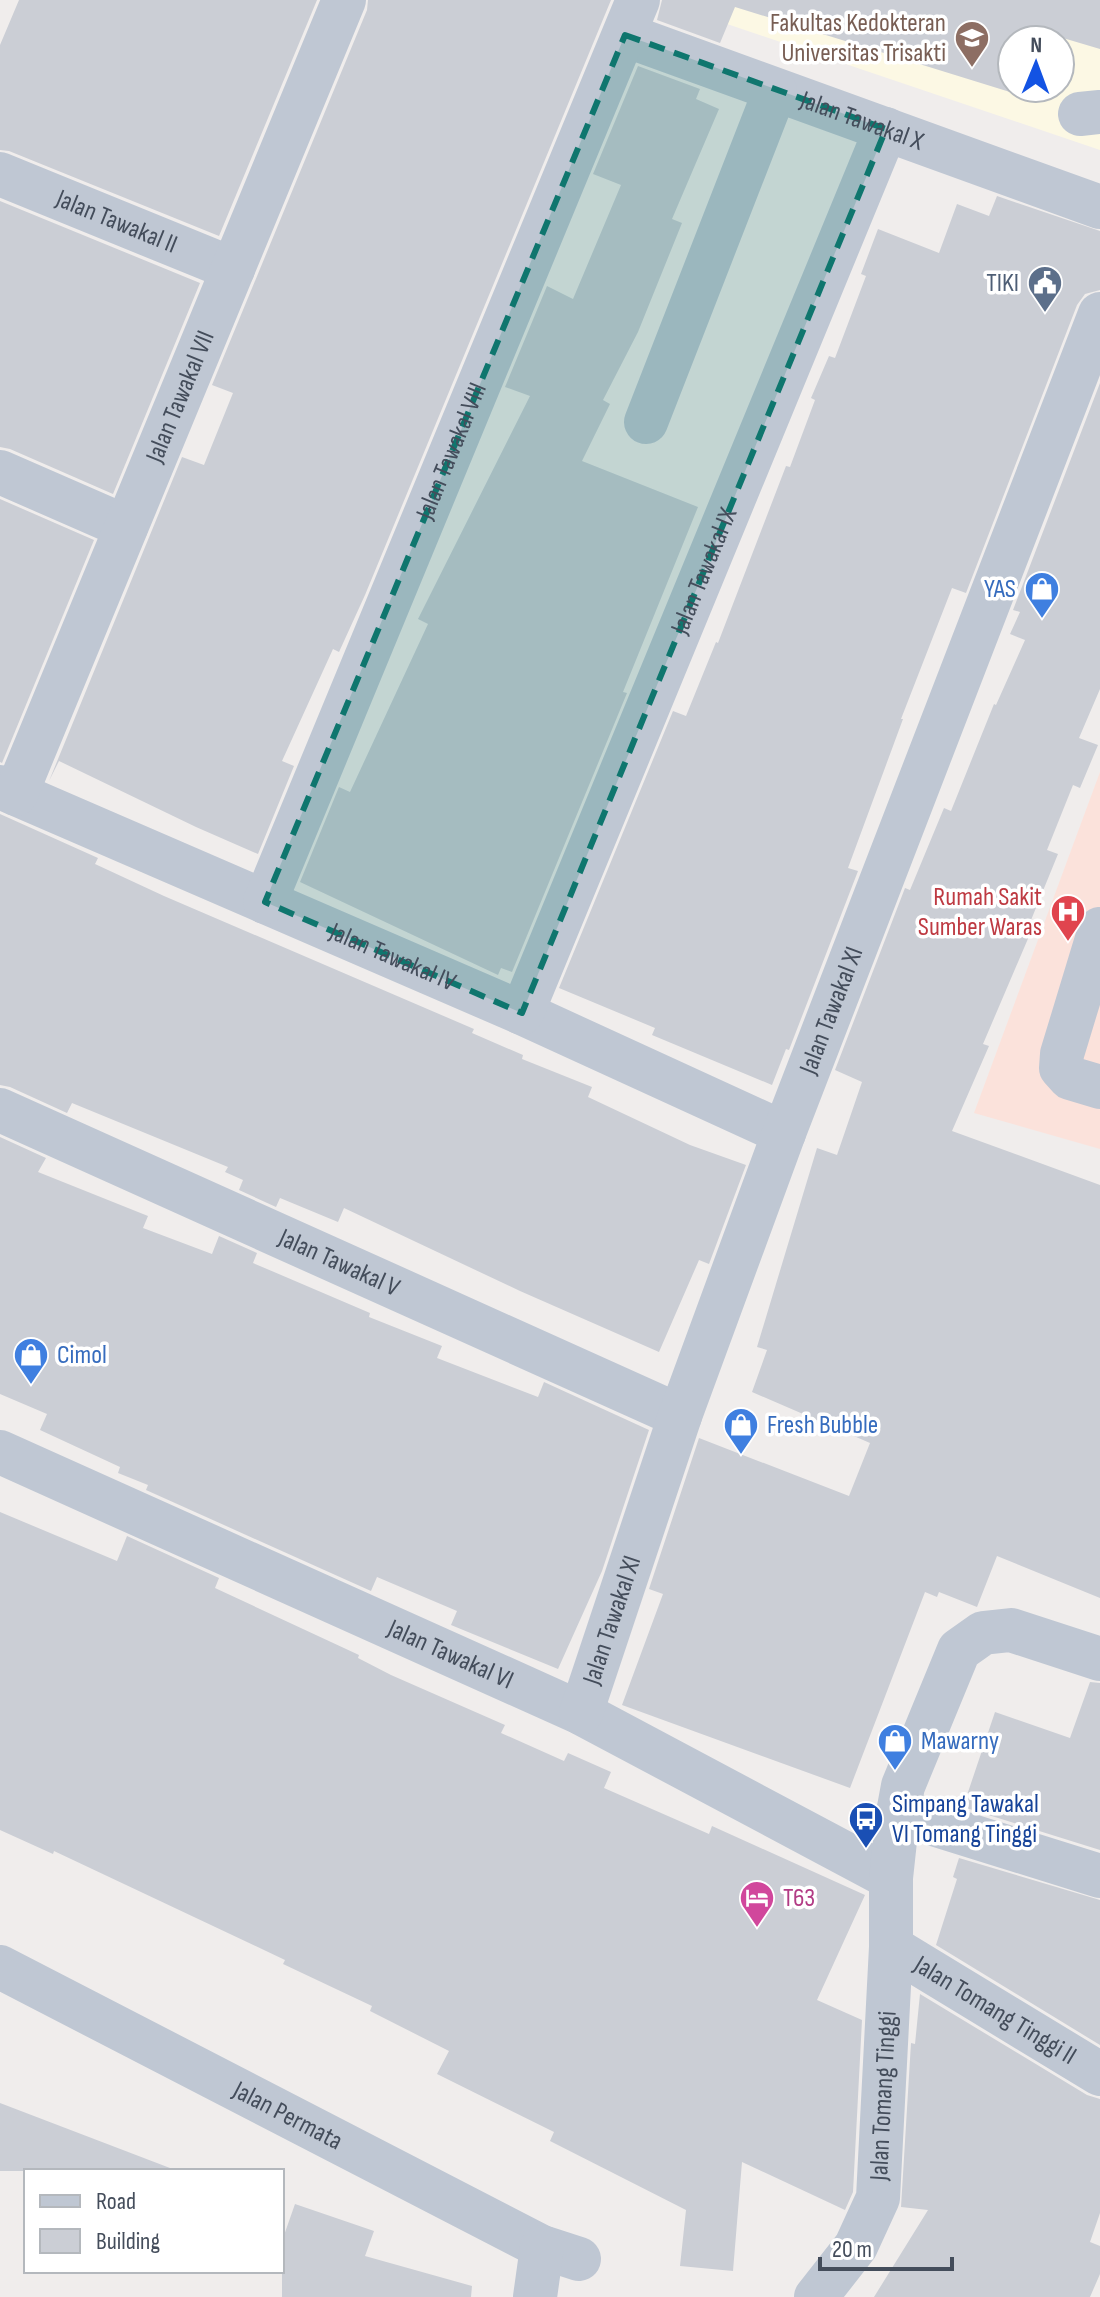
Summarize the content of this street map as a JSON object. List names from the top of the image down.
{
  "streets": {
    "street": [
      "Jalan Tawakal X",
      "Jalan Tawakal II",
      "Jalan Tawakal VII",
      "Jalan Tawakal VIII",
      "Jalan Tawakal IX",
      "Jalan Tawakal IV",
      "Jalan Tawakal XI",
      "Jalan Tawakal V",
      "Jalan Tawakal VI",
      "Jalan Tomang Tinggi II",
      "Jalan Tomang Tinggi",
      "Jalan Permata"
    ]
  },
  "crossings": [
    ["Jalan Tawakal X", "Jalan Tawakal VIII"],
    ["Jalan Tawakal X", "Jalan Tawakal IX"],
    ["Jalan Tawakal II", "Jalan Tawakal VII"],
    ["Jalan Tawakal VII", "Jalan Tawakal IV"],
    ["Jalan Tawakal VIII", "Jalan Tawakal IV"],
    ["Jalan Tawakal IX", "Jalan Tawakal IV"],
    ["Jalan Tawakal IV", "Jalan Tawakal XI"],
    ["Jalan Tawakal XI", "Jalan Tawakal V"],
    ["Jalan Tawakal XI", "Jalan Tawakal VI"],
    ["Jalan Tawakal VI", "Jalan Tomang Tinggi"],
    ["Jalan Tomang Tinggi II", "Jalan Tomang Tinggi"]
  ],
  "places": {
    "school or university": ["Fakultas Kedokteran Universitas Trisakti"],
    "public building": ["TIKI"],
    "shop": [
      "YAS",
      "Cimol",
      "Fresh Bubble",
      "Mawarny"
    ],
    "hospital": ["Rumah Sakit Sumber Waras"],
    "bus stop": ["Simpang Tawakal VI Tomang Tinggi"],
    "hotel": ["T63"]
  },
  "legend": ["Road", "Building"],
  "scale_bar": "20 m",
  "north": "top"
}
